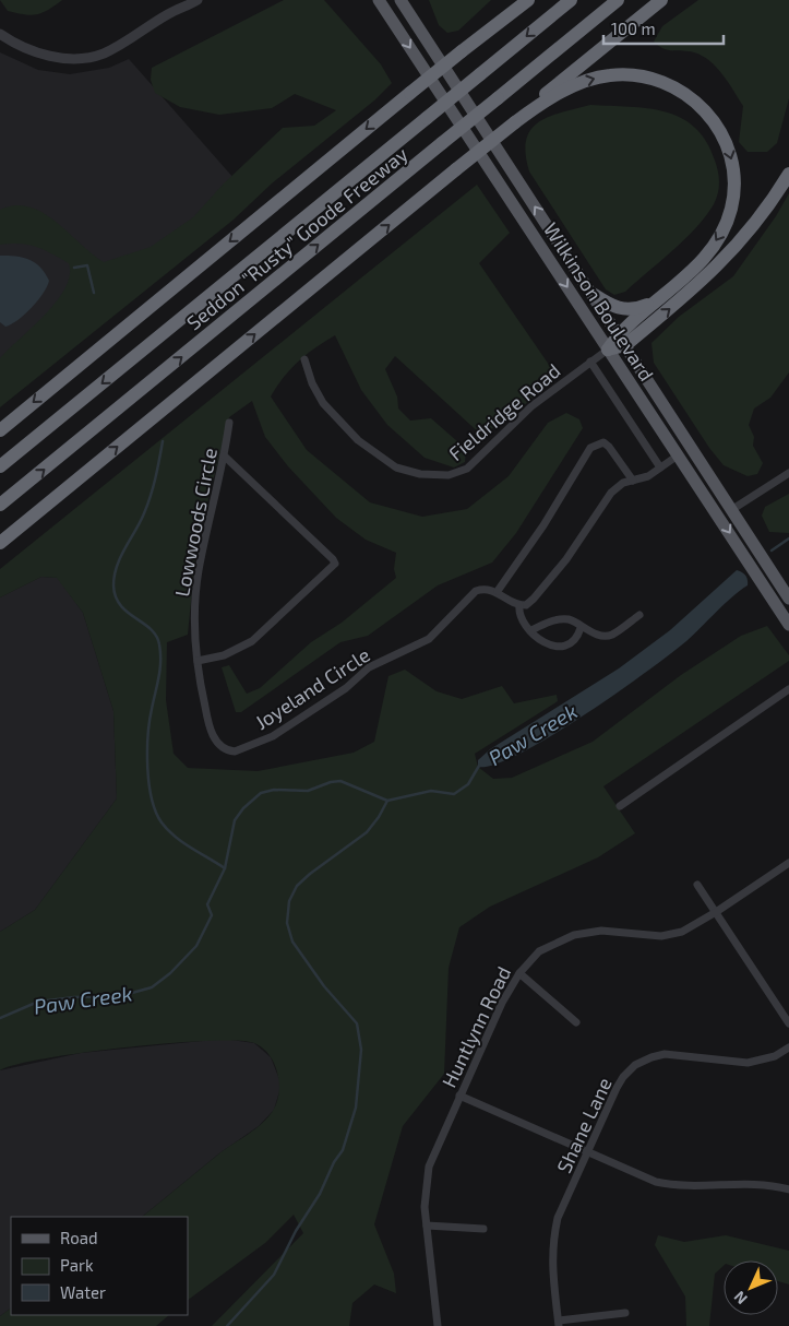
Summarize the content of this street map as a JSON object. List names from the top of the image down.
{
  "streets": {
    "highway": ["Seddon \"Rusty\" Goode Freeway"],
    "main road": ["Wilkinson Boulevard"],
    "street": [
      "Fieldridge Road",
      "Lowwoods Circle",
      "Joyeland Circle",
      "Huntlynn Road",
      "Shane Lane"
    ]
  },
  "crossings": [
    ["Wilkinson Boulevard", "Fieldridge Road"],
    ["Lowwoods Circle", "Joyeland Circle"]
  ],
  "water": ["Paw Creek"],
  "legend": ["Road", "Park", "Water"],
  "scale_bar": "100 m",
  "north": "bottom left"
}
